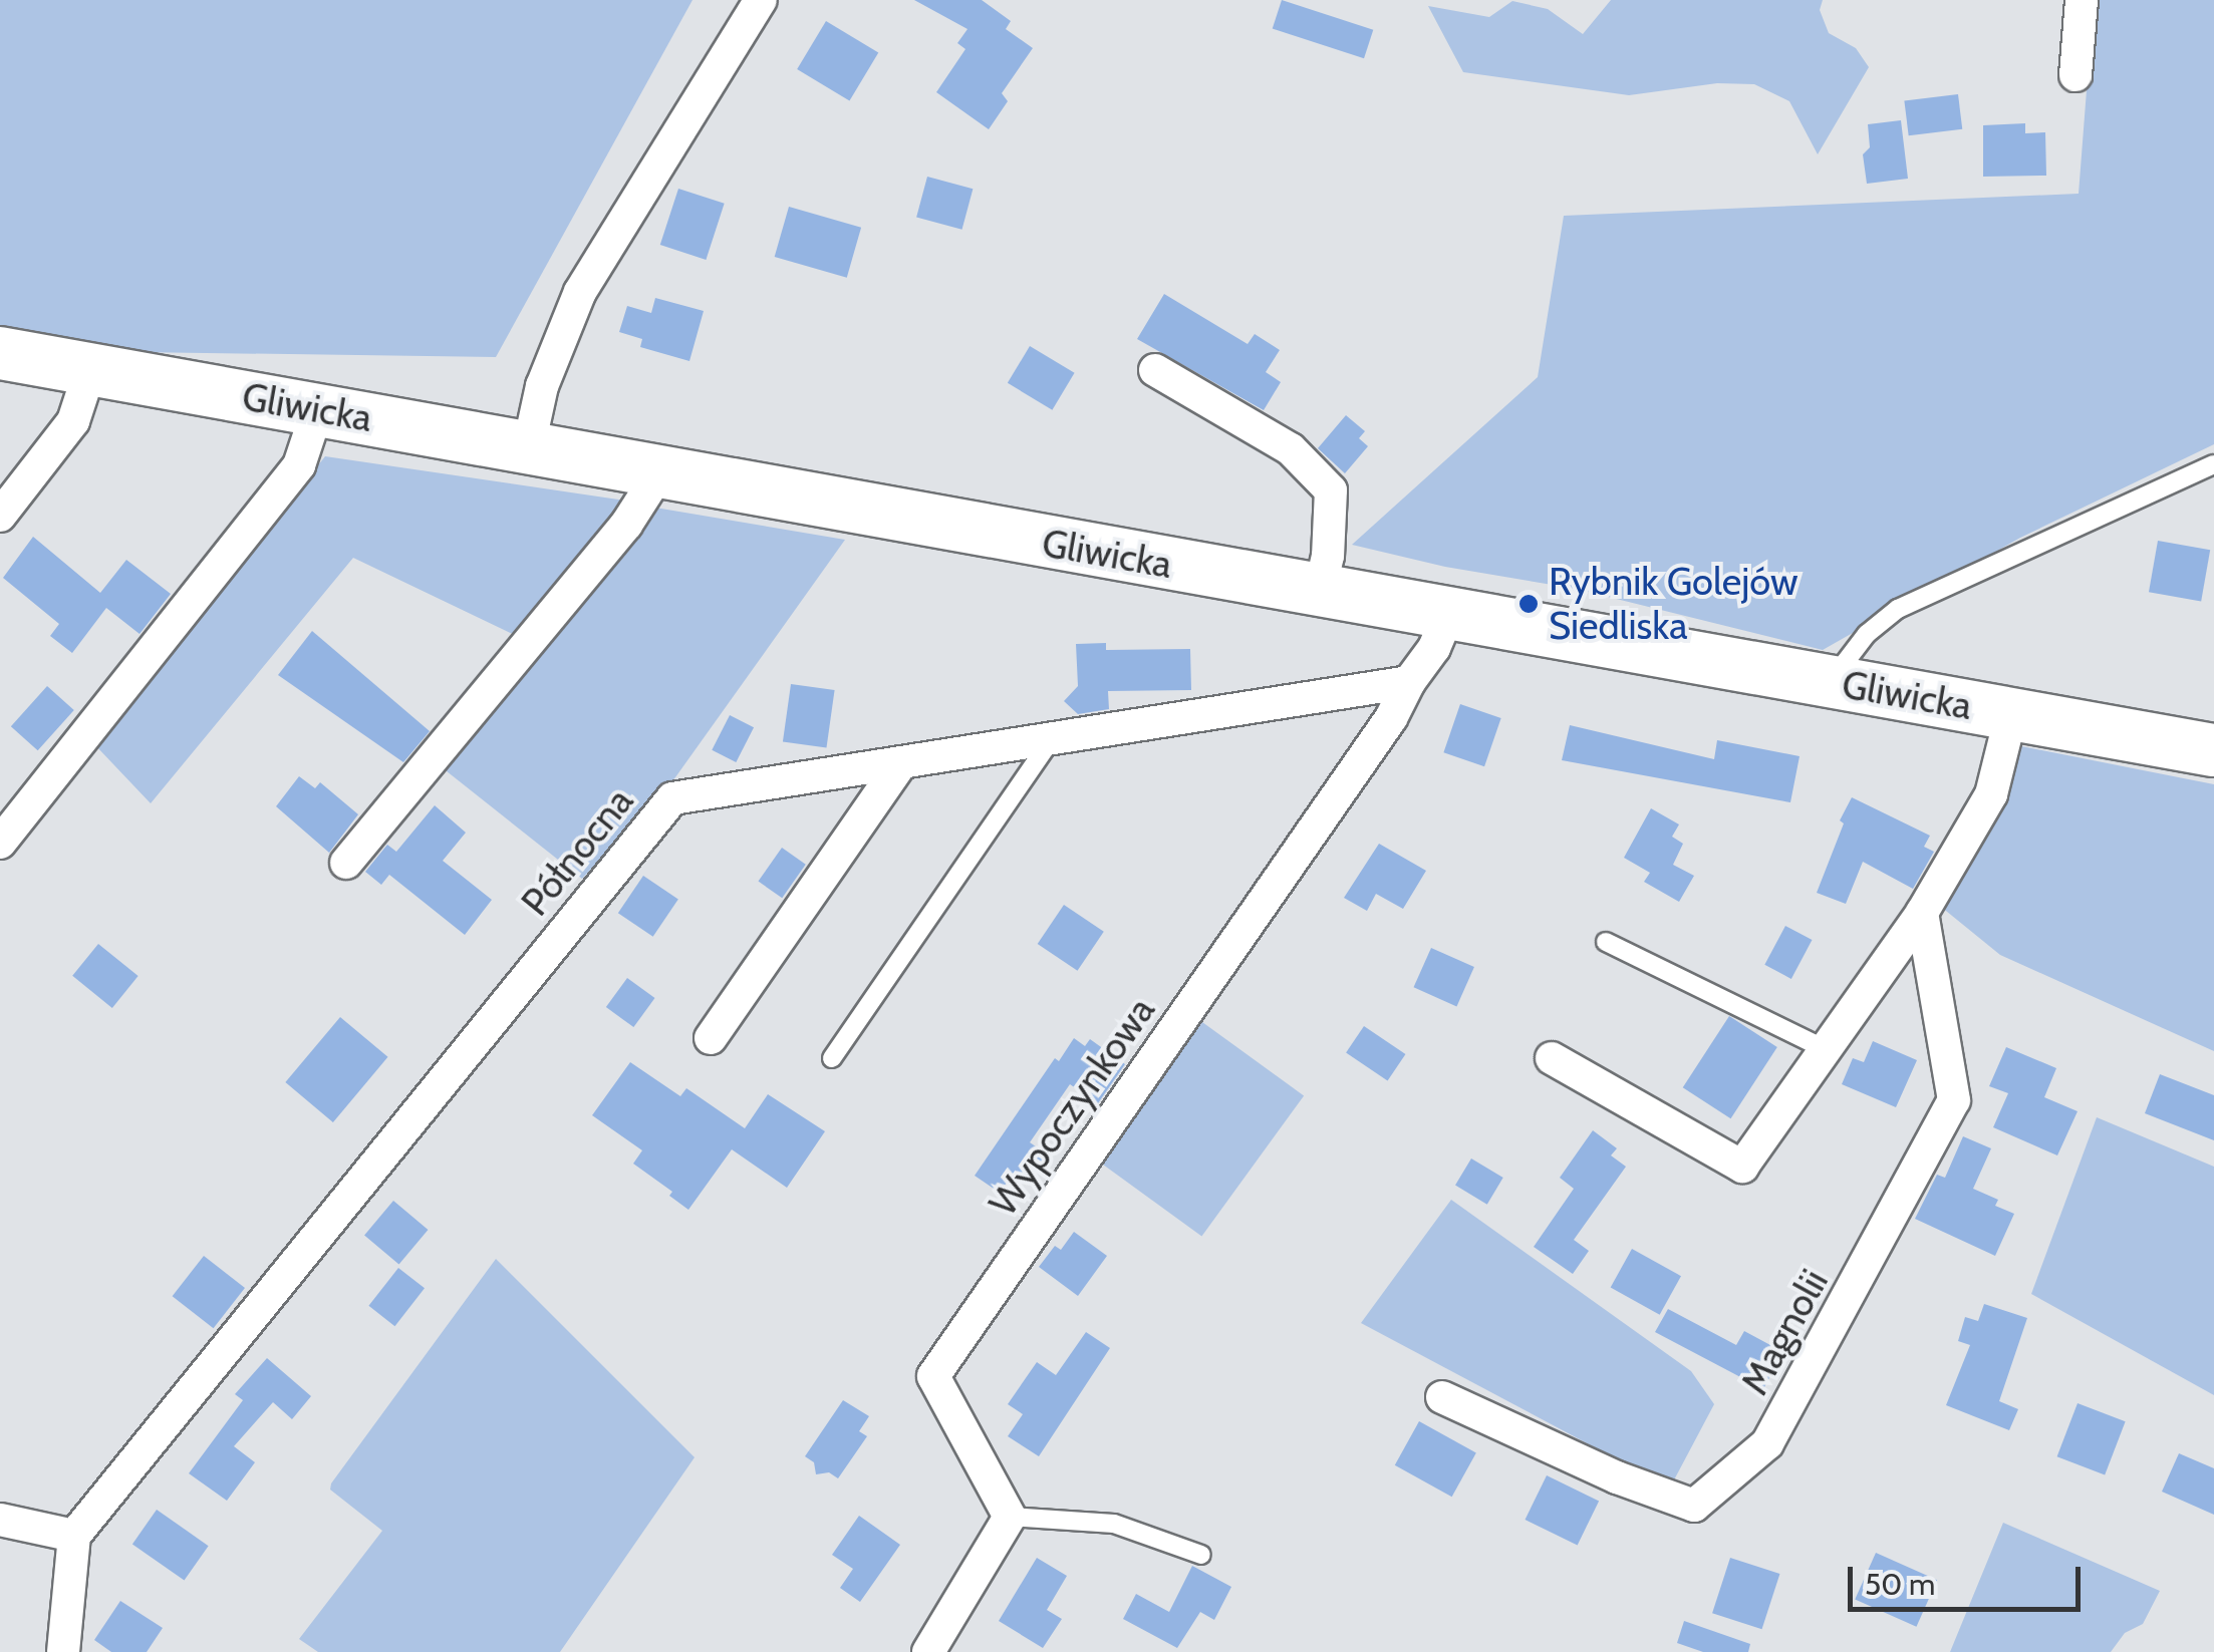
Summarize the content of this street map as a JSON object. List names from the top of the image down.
{
  "streets": {
    "main road": ["Gliwicka"],
    "street": ["Północna", "Wypoczynkowa", "Magnolii"]
  },
  "crossings": [
    ["Gliwicka", "Wypoczynkowa"],
    ["Północna", "Wypoczynkowa"]
  ],
  "places": ["Rybnik Golejów Siedliska"],
  "scale_bar": "50 m"
}
